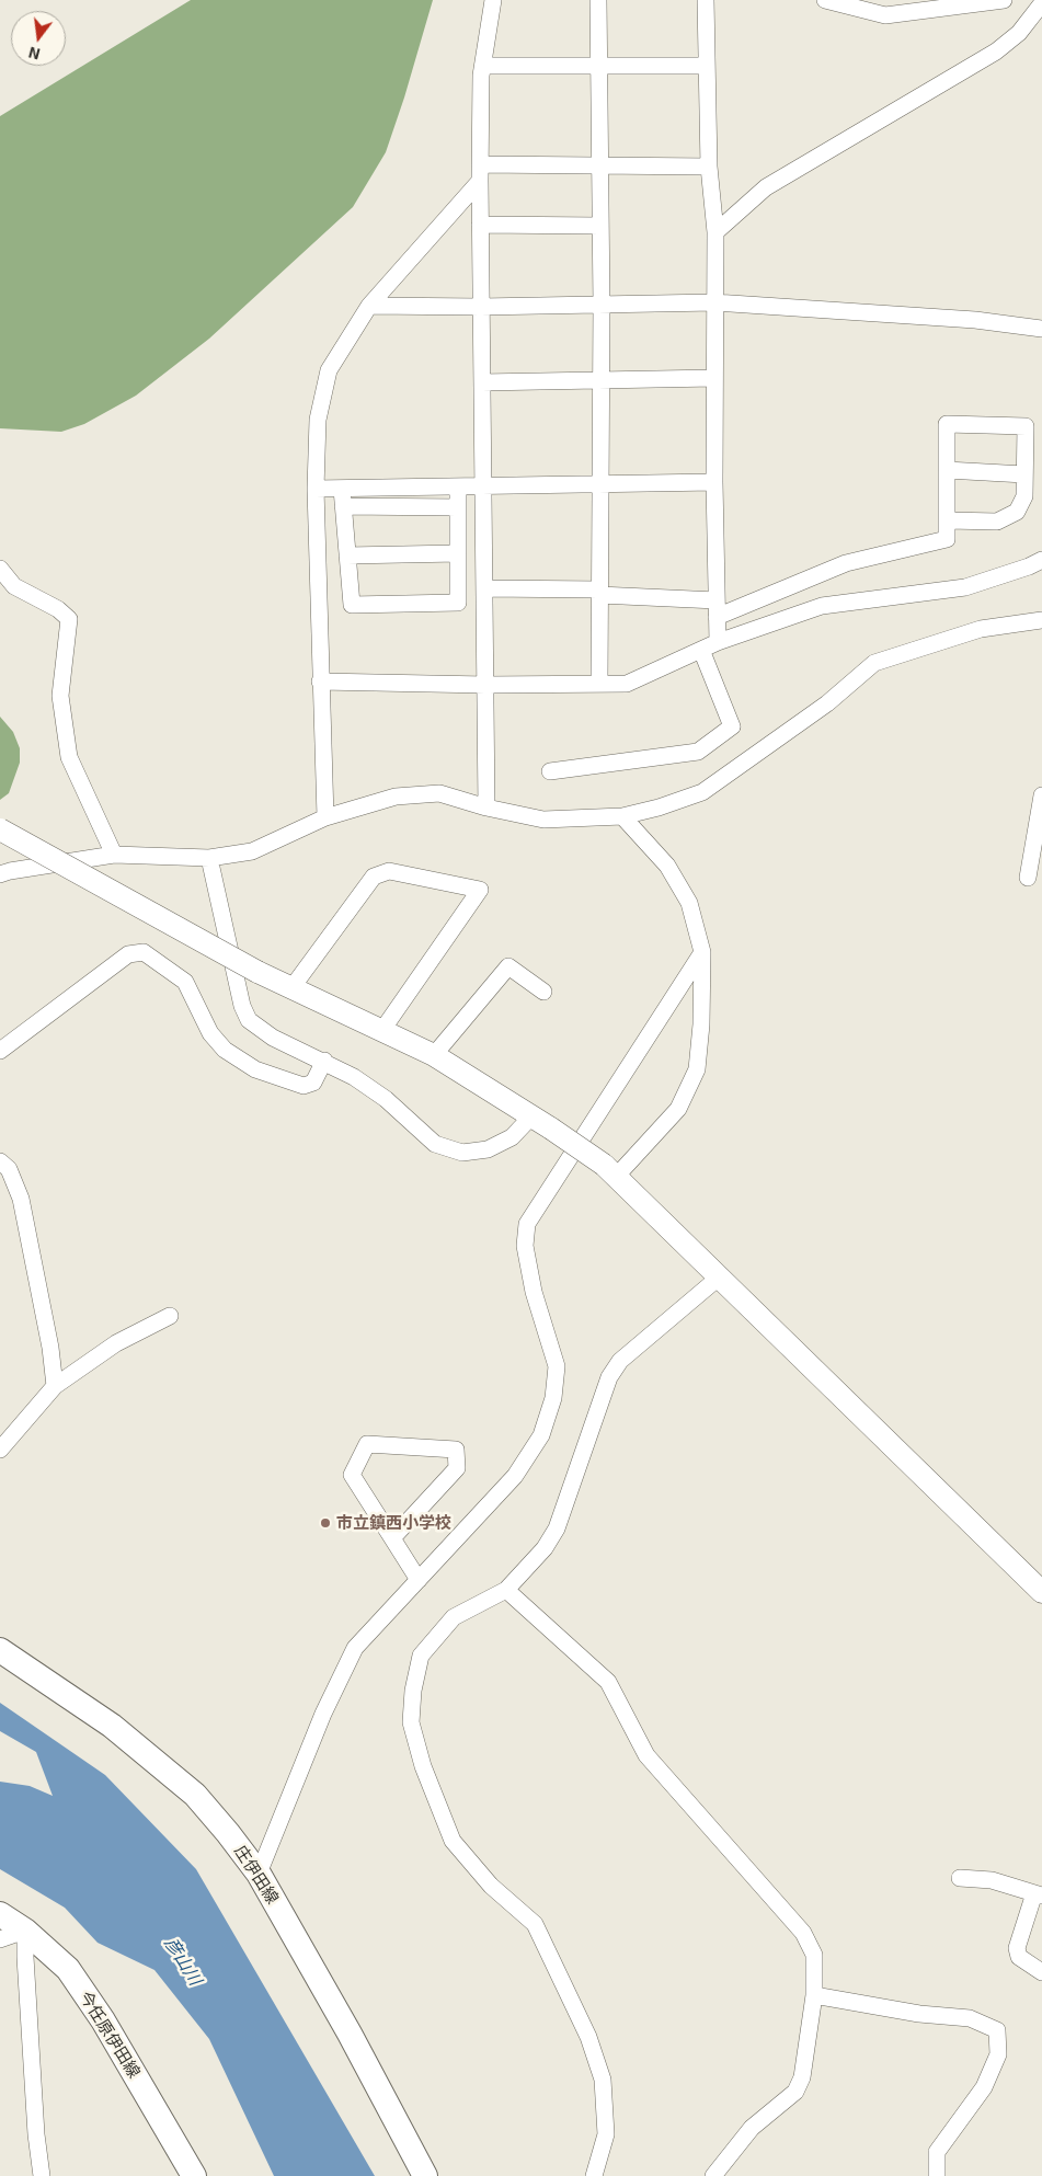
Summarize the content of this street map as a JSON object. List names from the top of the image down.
{
  "streets": {
    "main road": ["庄伊田線", "今任原伊田線"]
  },
  "water": ["彦山川"],
  "places": ["市立鎮西小学校"],
  "north": "bottom"
}
